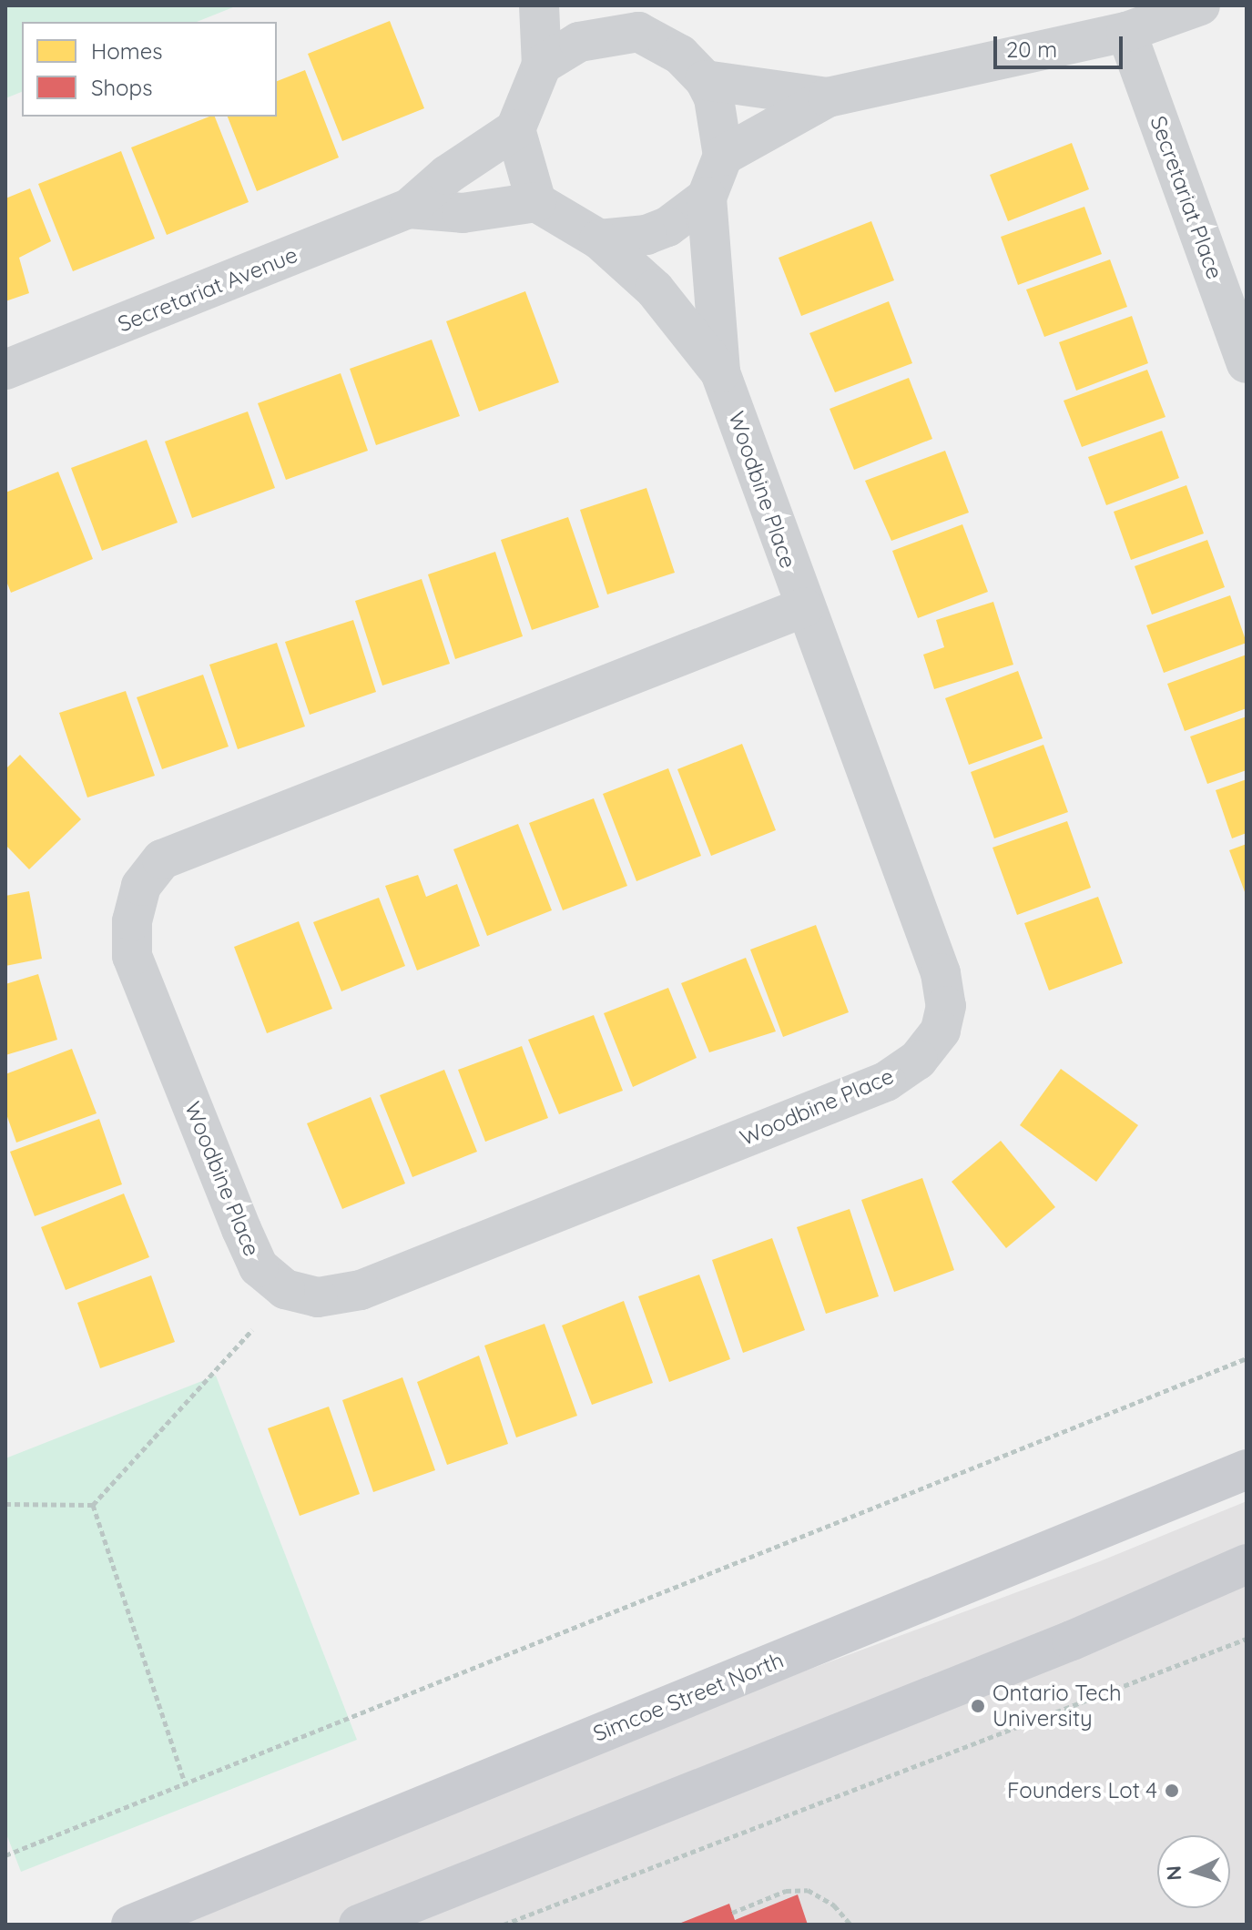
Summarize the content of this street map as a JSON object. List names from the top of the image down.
{
  "streets": {
    "main road": ["Simcoe Street North"],
    "street": ["Secretariat Place", "Secretariat Avenue", "Woodbine Place"]
  },
  "crossings": [
    ["Secretariat Avenue", "Woodbine Place"]
  ],
  "places": ["Ontario Tech University", "Founders Lot 4"],
  "legend": ["Homes", "Shops"],
  "scale_bar": "20 m",
  "north": "left"
}
